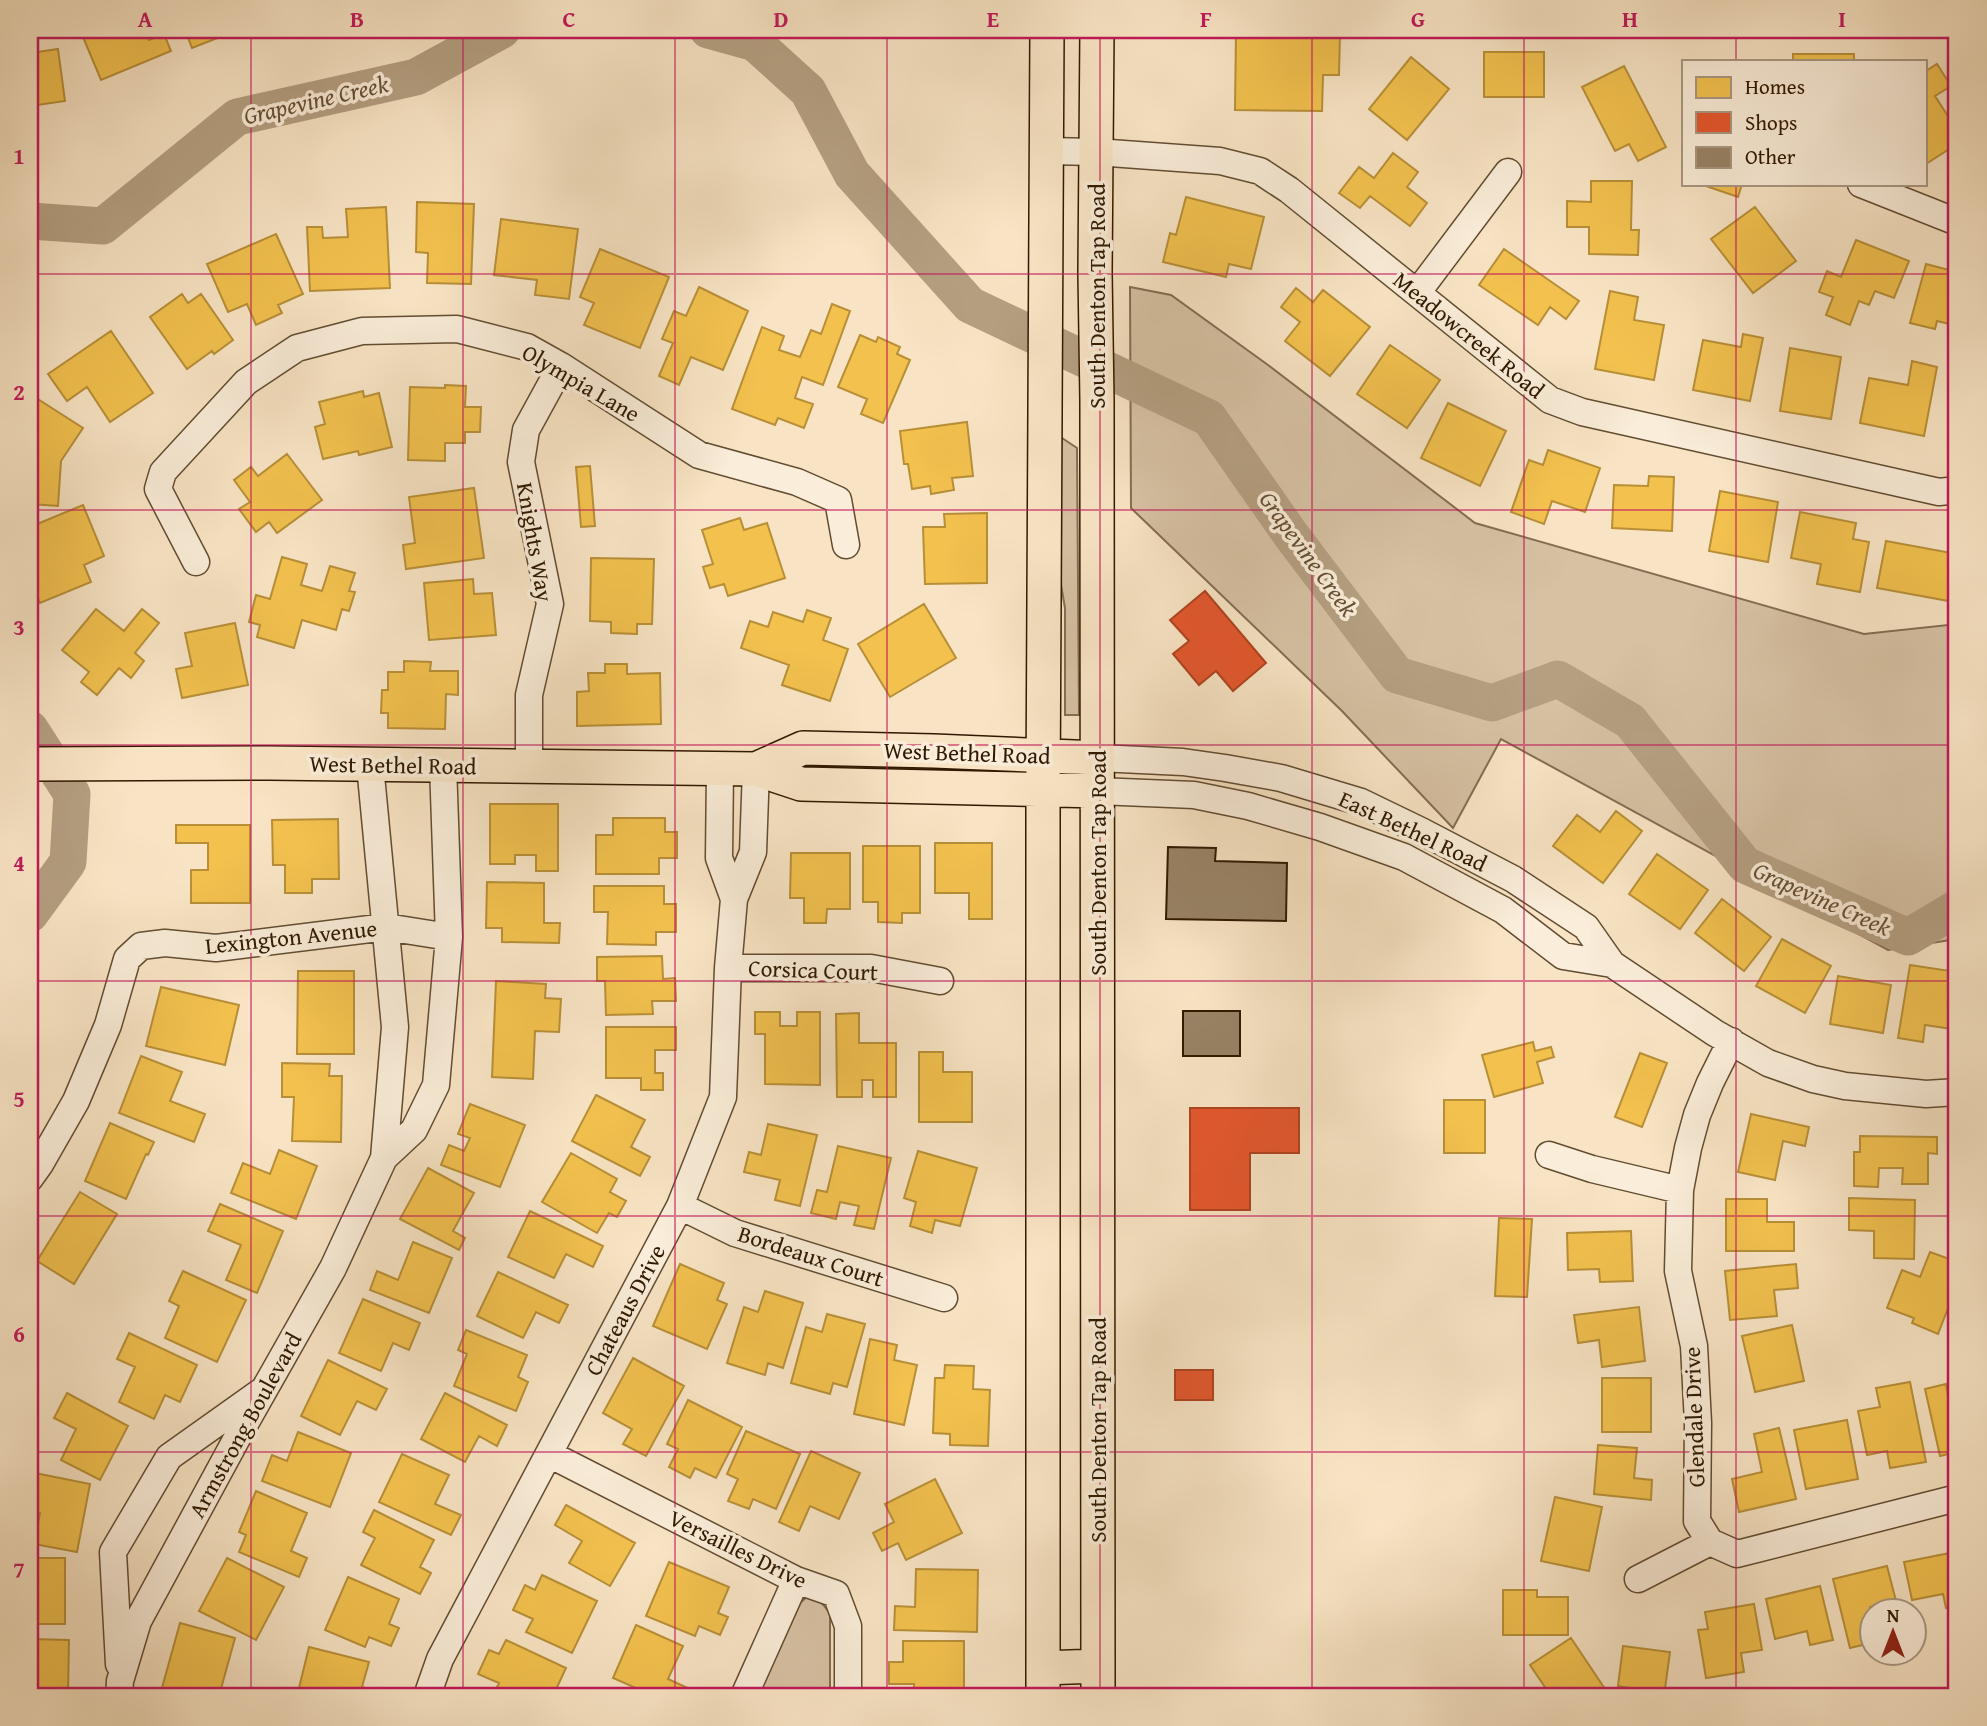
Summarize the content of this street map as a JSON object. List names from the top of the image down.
{
  "streets": {
    "main road": ["South Denton Tap Road", "West Bethel Road"],
    "street": [
      "Meadowcreek Road",
      "Olympia Lane",
      "Knights Way",
      "East Bethel Road",
      "Lexington Avenue",
      "Corsica Court",
      "Bordeaux Court",
      "Chateaus Drive",
      "Glendale Drive",
      "Armstrong Boulevard",
      "Versailles Drive"
    ]
  },
  "crossings": [
    ["South Denton Tap Road", "Meadowcreek Road"],
    ["South Denton Tap Road", "West Bethel Road"],
    ["South Denton Tap Road", "East Bethel Road"],
    ["Olympia Lane", "Knights Way"],
    ["Knights Way", "West Bethel Road"],
    ["West Bethel Road", "East Bethel Road"],
    ["West Bethel Road", "Chateaus Drive"],
    ["West Bethel Road", "Armstrong Boulevard"],
    ["East Bethel Road", "Glendale Drive"],
    ["Lexington Avenue", "Armstrong Boulevard"],
    ["Corsica Court", "Chateaus Drive"],
    ["Bordeaux Court", "Chateaus Drive"],
    ["Chateaus Drive", "Versailles Drive"]
  ],
  "water": ["Grapevine Creek"],
  "legend": ["Homes", "Shops", "Other"],
  "north": "top",
  "grid": {
    "columns": [
      "A",
      "B",
      "C",
      "D",
      "E",
      "F",
      "G",
      "H",
      "I"
    ],
    "rows": [
      "1",
      "2",
      "3",
      "4",
      "5",
      "6",
      "7"
    ]
  }
}
